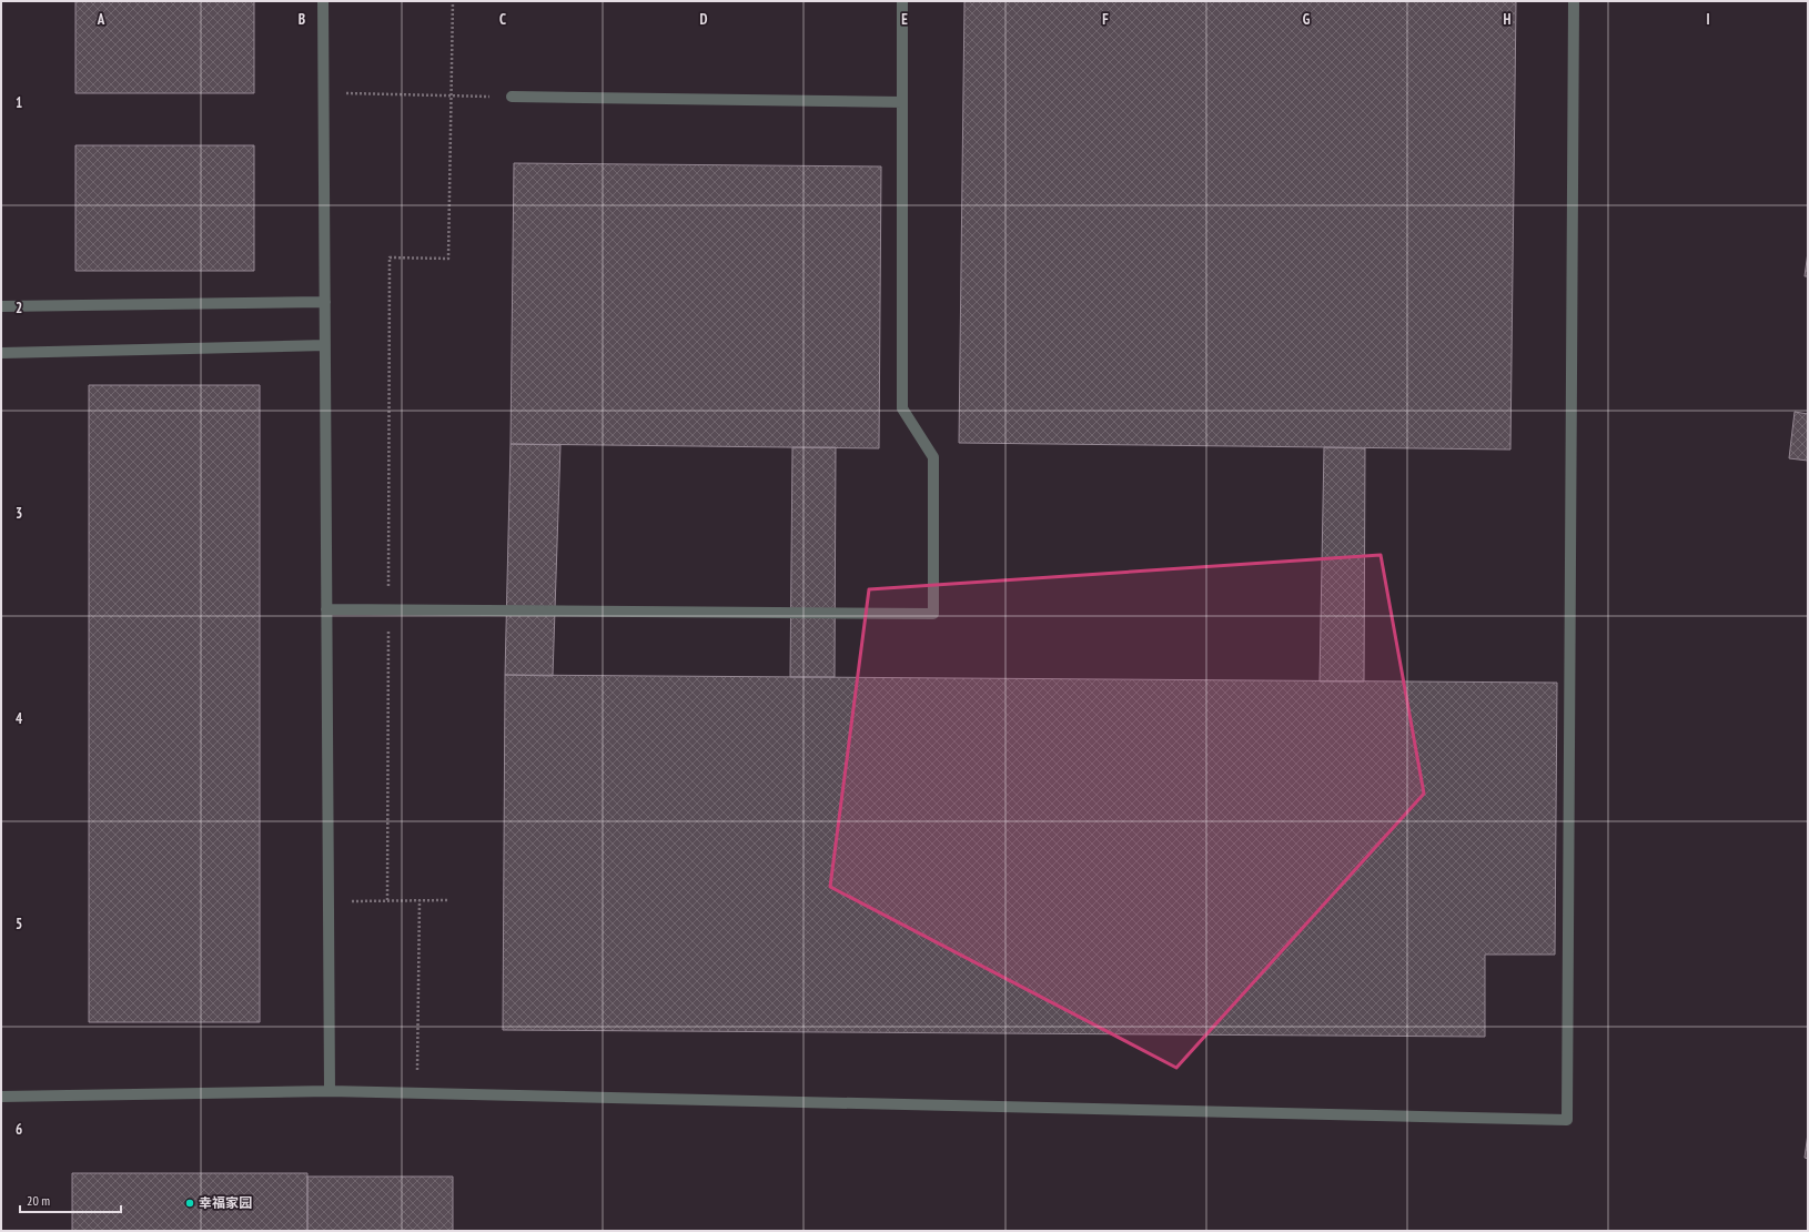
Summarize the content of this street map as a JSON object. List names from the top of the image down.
{
  "places": ["幸福家园"],
  "scale_bar": "20 m",
  "grid": {
    "columns": [
      "A",
      "B",
      "C",
      "D",
      "E",
      "F",
      "G",
      "H",
      "I"
    ],
    "rows": [
      "1",
      "2",
      "3",
      "4",
      "5",
      "6"
    ]
  }
}
